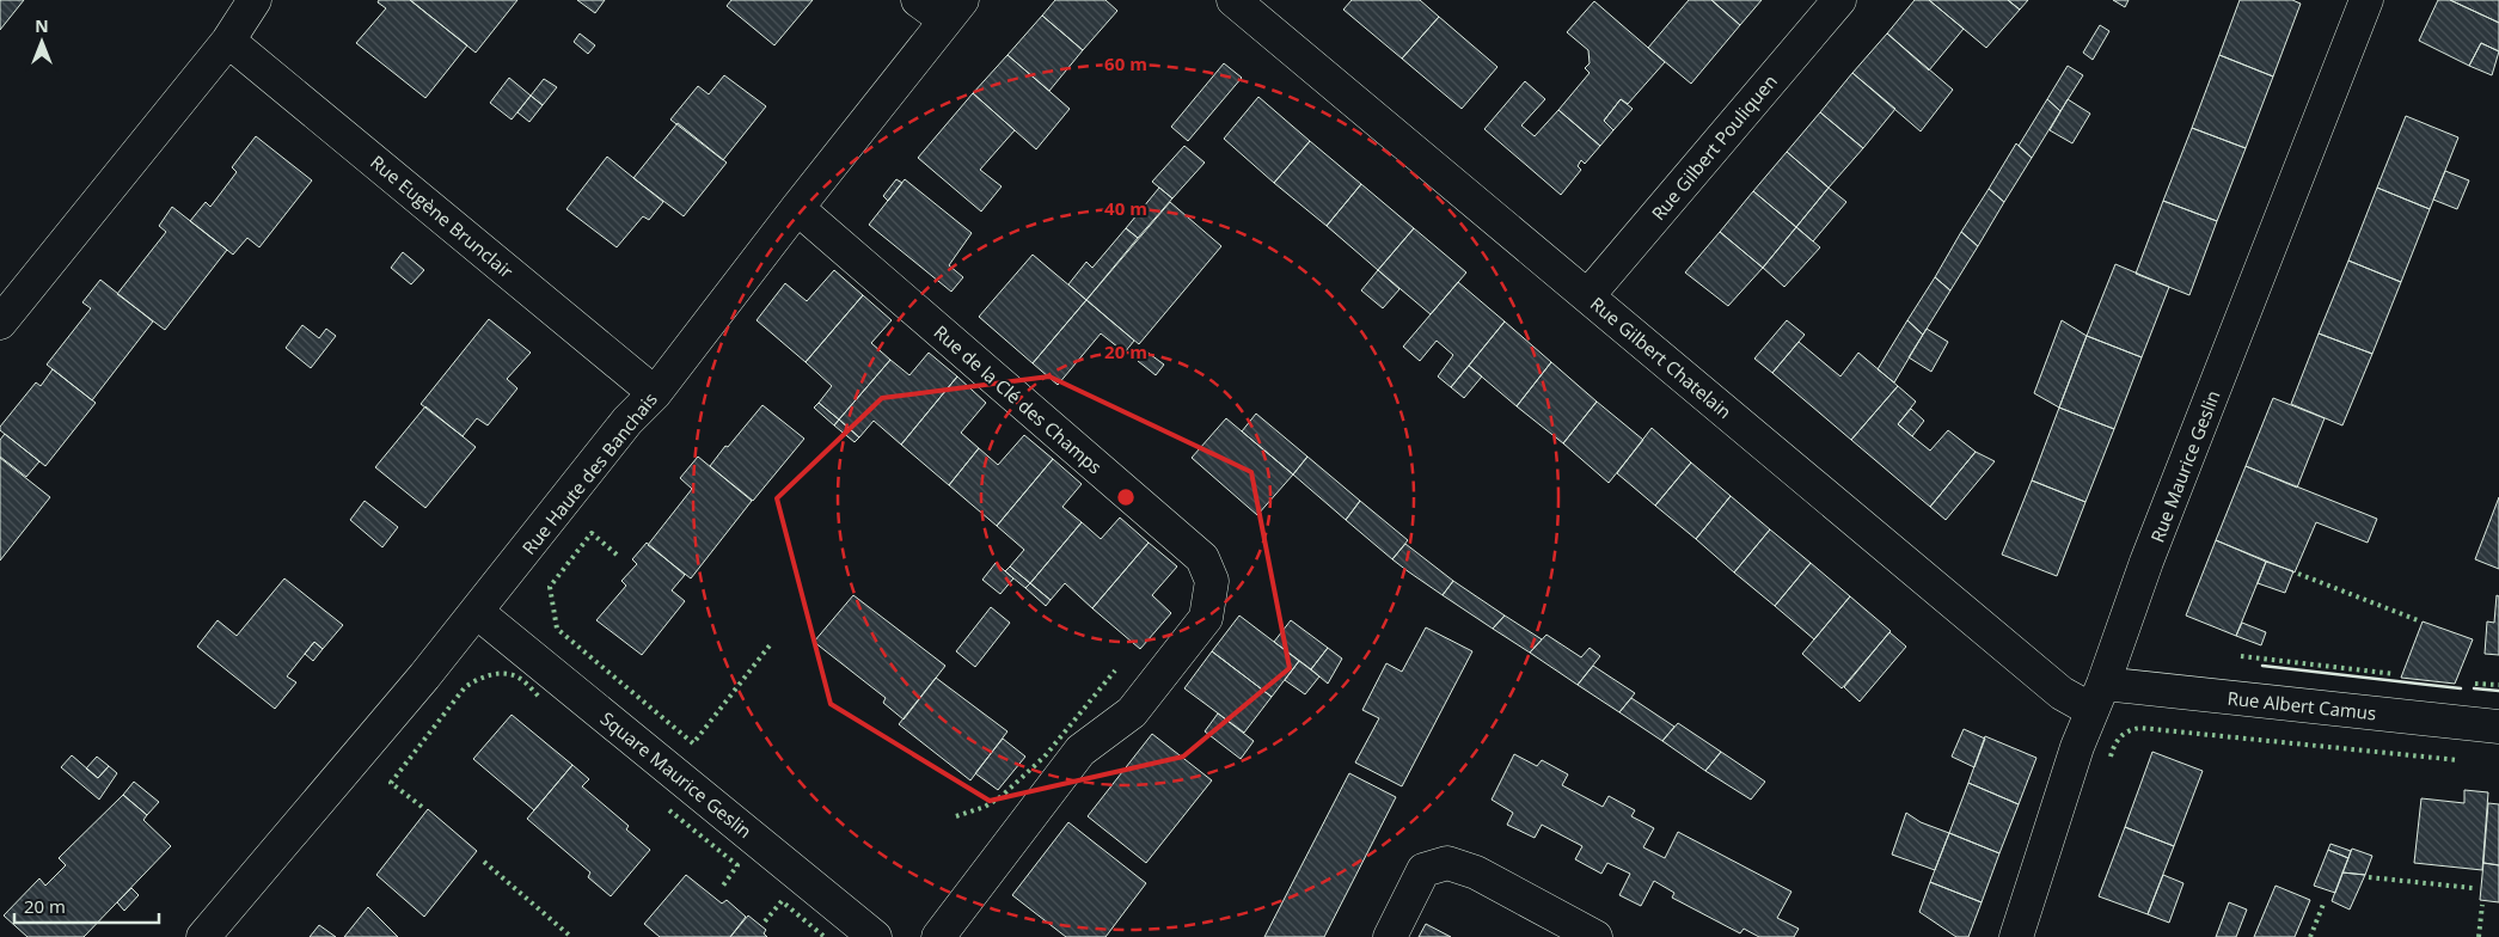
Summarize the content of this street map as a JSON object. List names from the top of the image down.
{
  "streets": {
    "street": [
      "Rue Gilbert Pouliquen",
      "Rue Eugène Brunclair",
      "Rue Gilbert Chatelain",
      "Rue de la Clé des Champs",
      "Rue Maurice Geslin",
      "Rue Haute des Banchais",
      "Rue Albert Camus",
      "Square Maurice Geslin"
    ]
  },
  "crossings": [
    ["Rue Gilbert Pouliquen", "Rue Gilbert Chatelain"],
    ["Rue Eugène Brunclair", "Rue Haute des Banchais"],
    ["Rue Gilbert Chatelain", "Rue Maurice Geslin"],
    ["Rue Gilbert Chatelain", "Rue Albert Camus"],
    ["Rue de la Clé des Champs", "Rue Haute des Banchais"],
    ["Rue Maurice Geslin", "Rue Albert Camus"],
    ["Rue Haute des Banchais", "Square Maurice Geslin"]
  ],
  "scale_bar": "20 m",
  "north": "top",
  "rings": ["60 m", "40 m", "20 m"]
}
